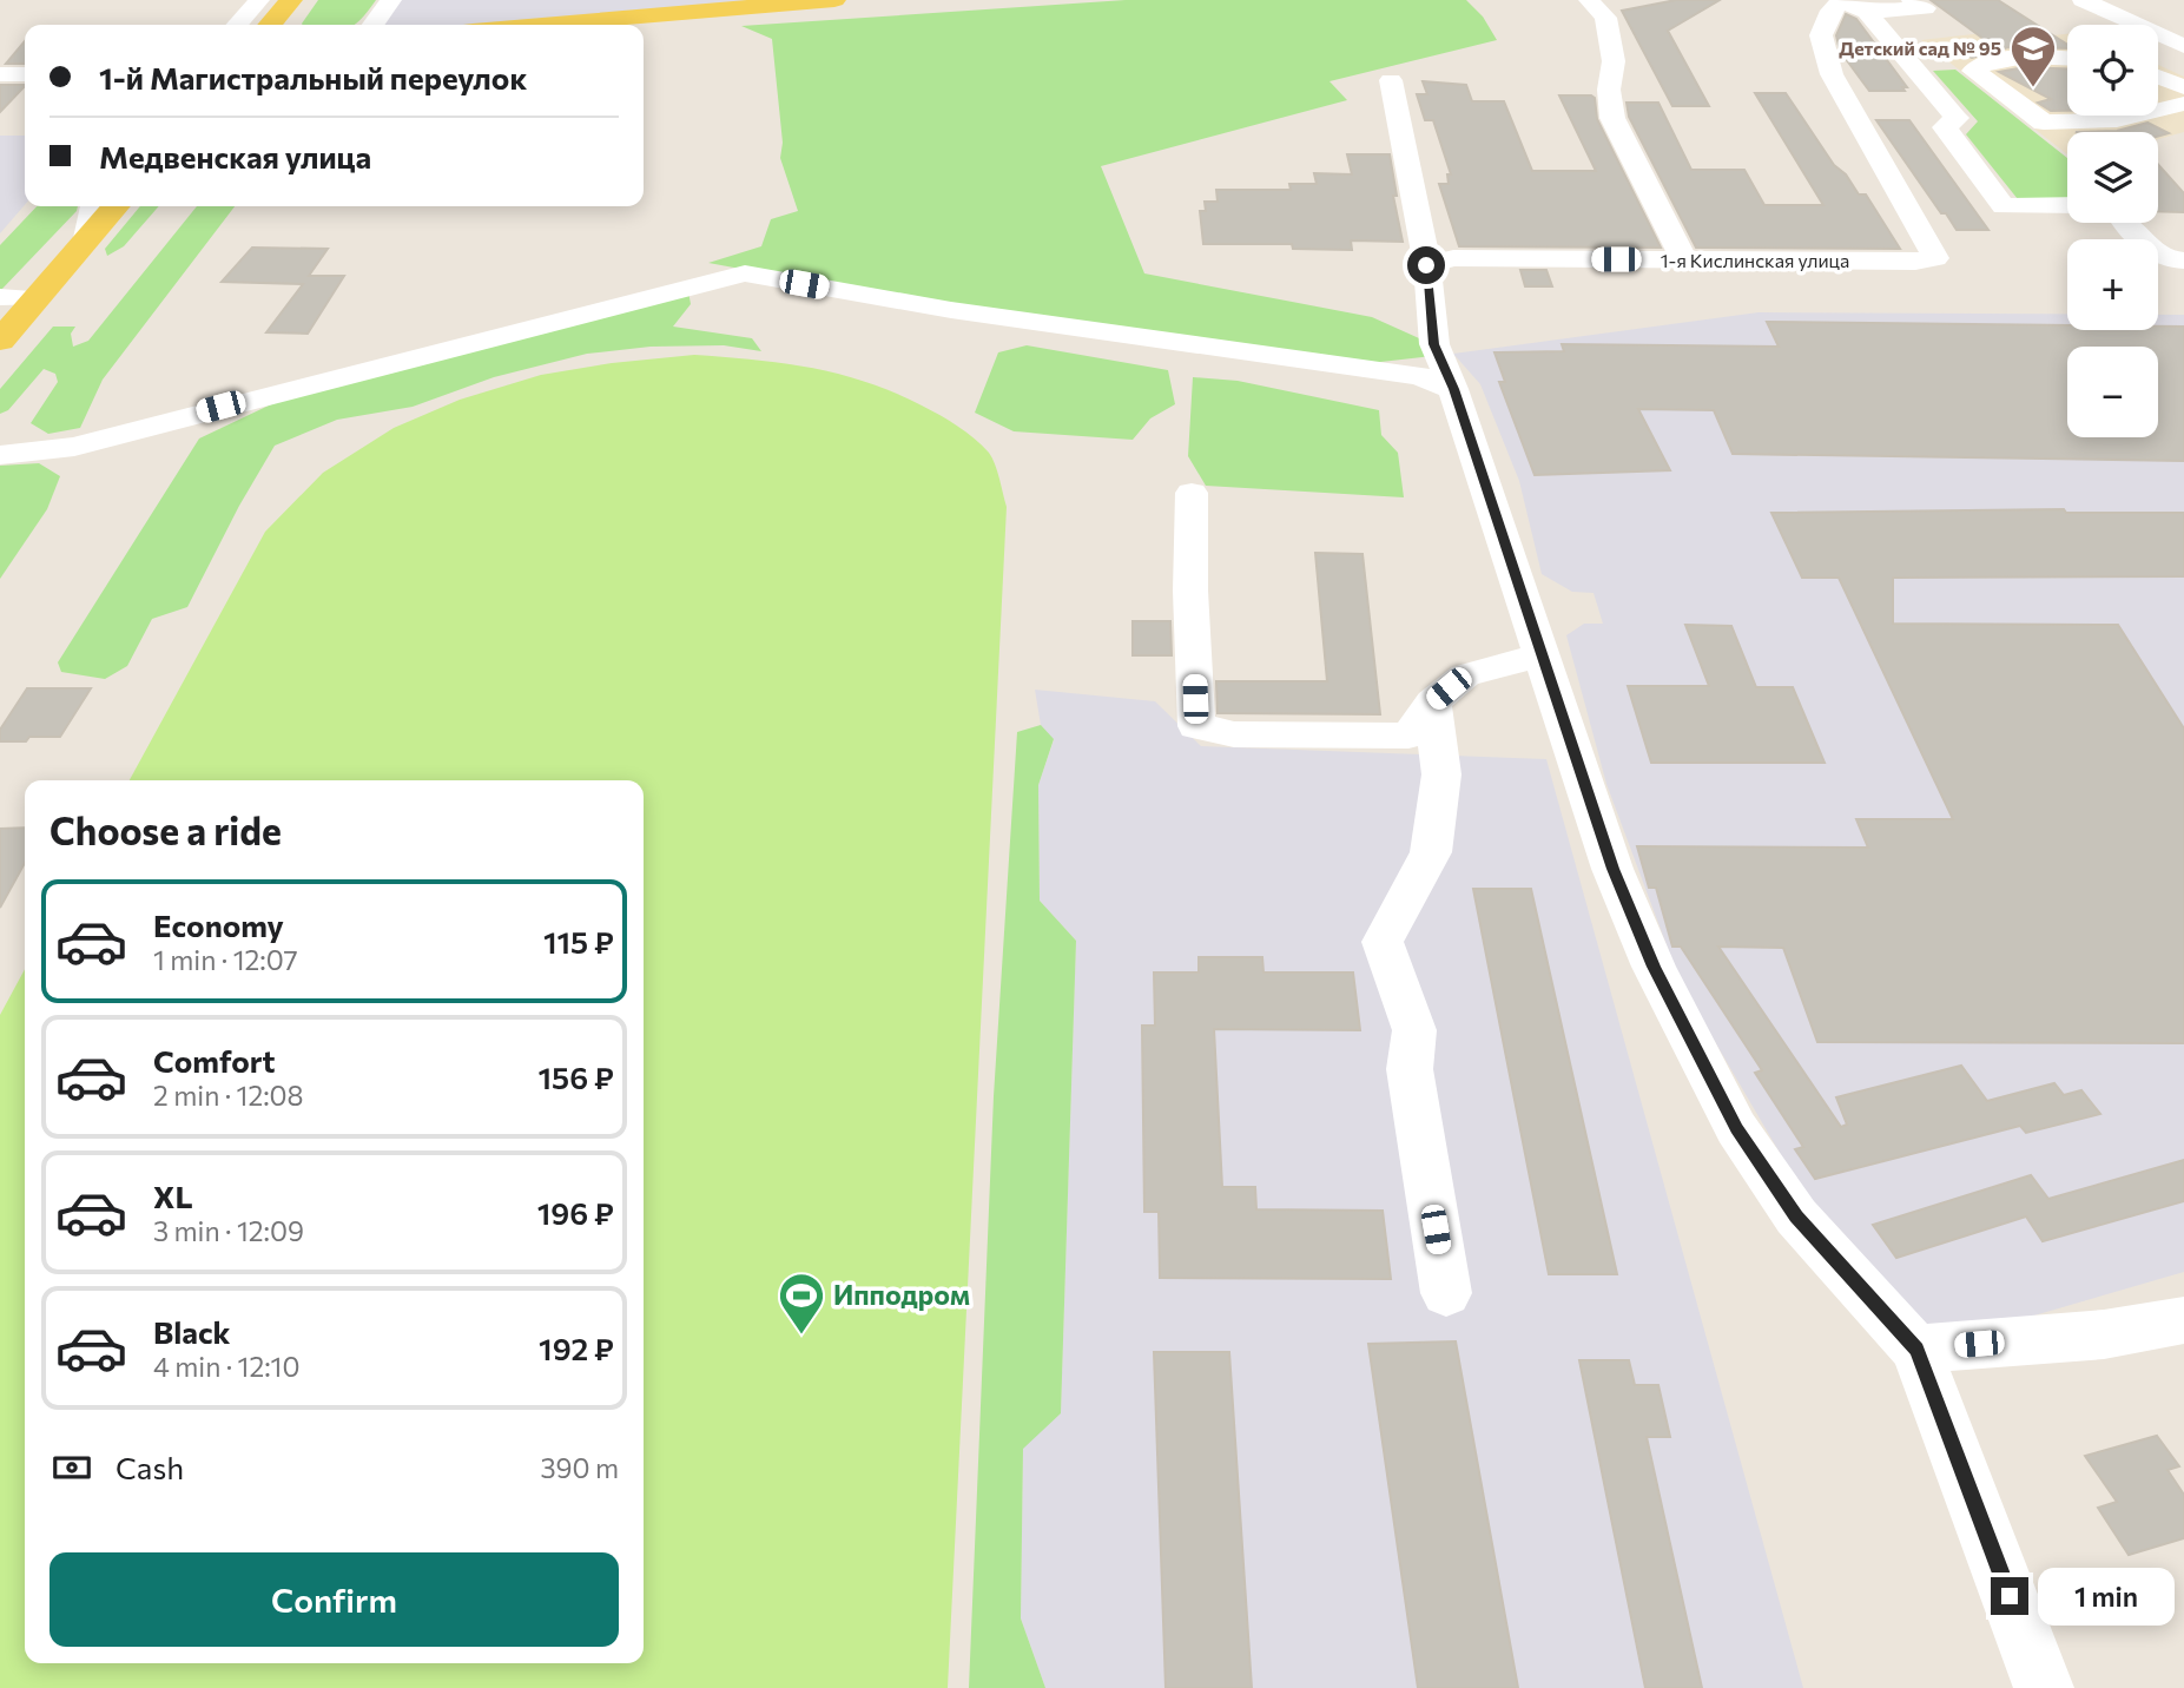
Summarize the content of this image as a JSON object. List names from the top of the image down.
{
  "streets": {
    "street": ["1-я Кислинская улица"]
  },
  "places": {
    "school or university": ["Детский сад № 95"],
    "sports": ["Ипподром"]
  },
  "page": {
    "map_buttons": ["+", "−"],
    "banner": ["1-й Магистральный переулок", "Медвенская улица"],
    "heading": "Choose a ride",
    "list": [
      {
        "name": "Economy",
        "note": "1 min · 12:07",
        "value": "115 ₽"
      },
      {
        "name": "Comfort",
        "note": "2 min · 12:08",
        "value": "156 ₽"
      },
      {
        "name": "XL",
        "note": "3 min · 12:09",
        "value": "196 ₽"
      },
      {
        "name": "Black",
        "note": "4 min · 12:10",
        "value": "192 ₽"
      }
    ],
    "pay": ["Cash", "390 m"],
    "buttons": "Confirm",
    "bubble": "1 min"
  }
}
